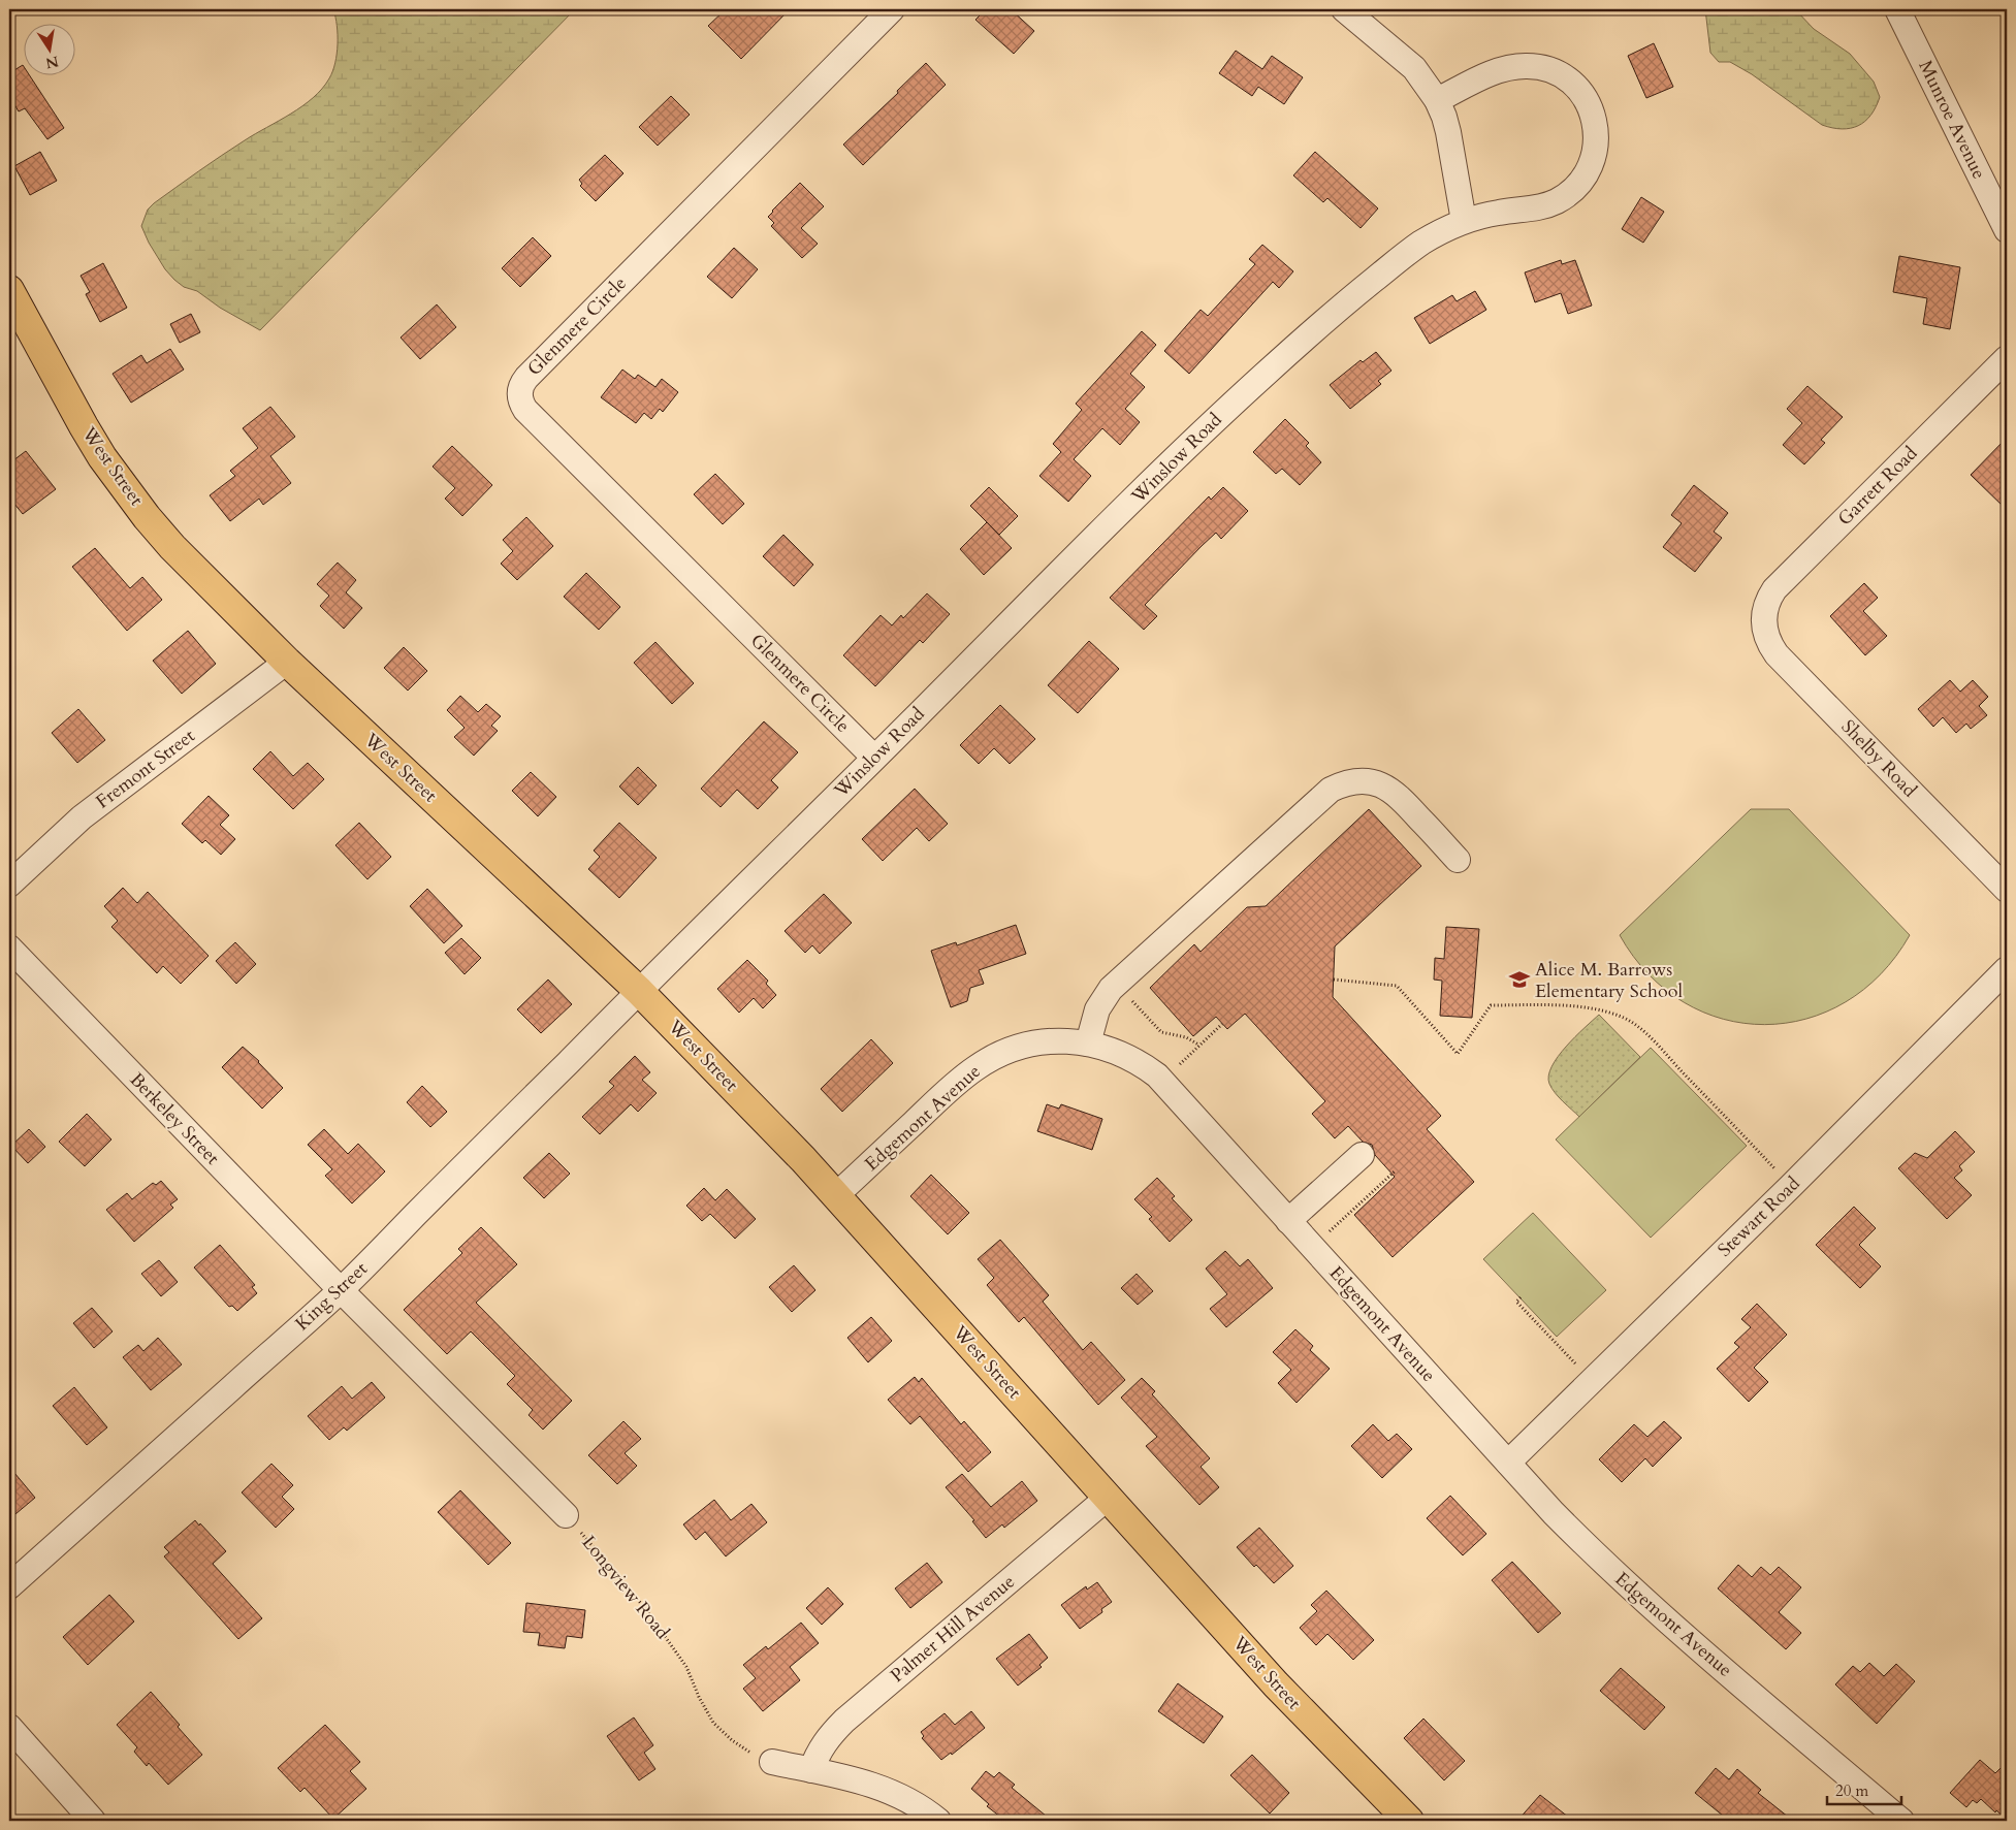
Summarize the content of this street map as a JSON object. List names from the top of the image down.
{
  "streets": {
    "main road": ["West Street"],
    "street": [
      "Munroe Avenue",
      "Glenmere Circle",
      "Winslow Road",
      "Garrett Road",
      "Shelby Road",
      "Fremont Street",
      "Edgemont Avenue",
      "Berkeley Street",
      "Stewart Road",
      "King Street",
      "Palmer Hill Avenue"
    ],
    "path": ["Longview Road"]
  },
  "crossings": [
    ["Glenmere Circle", "Winslow Road"],
    ["Winslow Road", "West Street"],
    ["Winslow Road", "King Street"],
    ["West Street", "Fremont Street"],
    ["West Street", "Edgemont Avenue"],
    ["West Street", "King Street"],
    ["West Street", "Palmer Hill Avenue"],
    ["Garrett Road", "Shelby Road"],
    ["Edgemont Avenue", "Stewart Road"],
    ["Berkeley Street", "King Street"]
  ],
  "places": {
    "school or university": ["Alice M. Barrows Elementary School"]
  },
  "scale_bar": "20 m",
  "north": "bottom"
}
